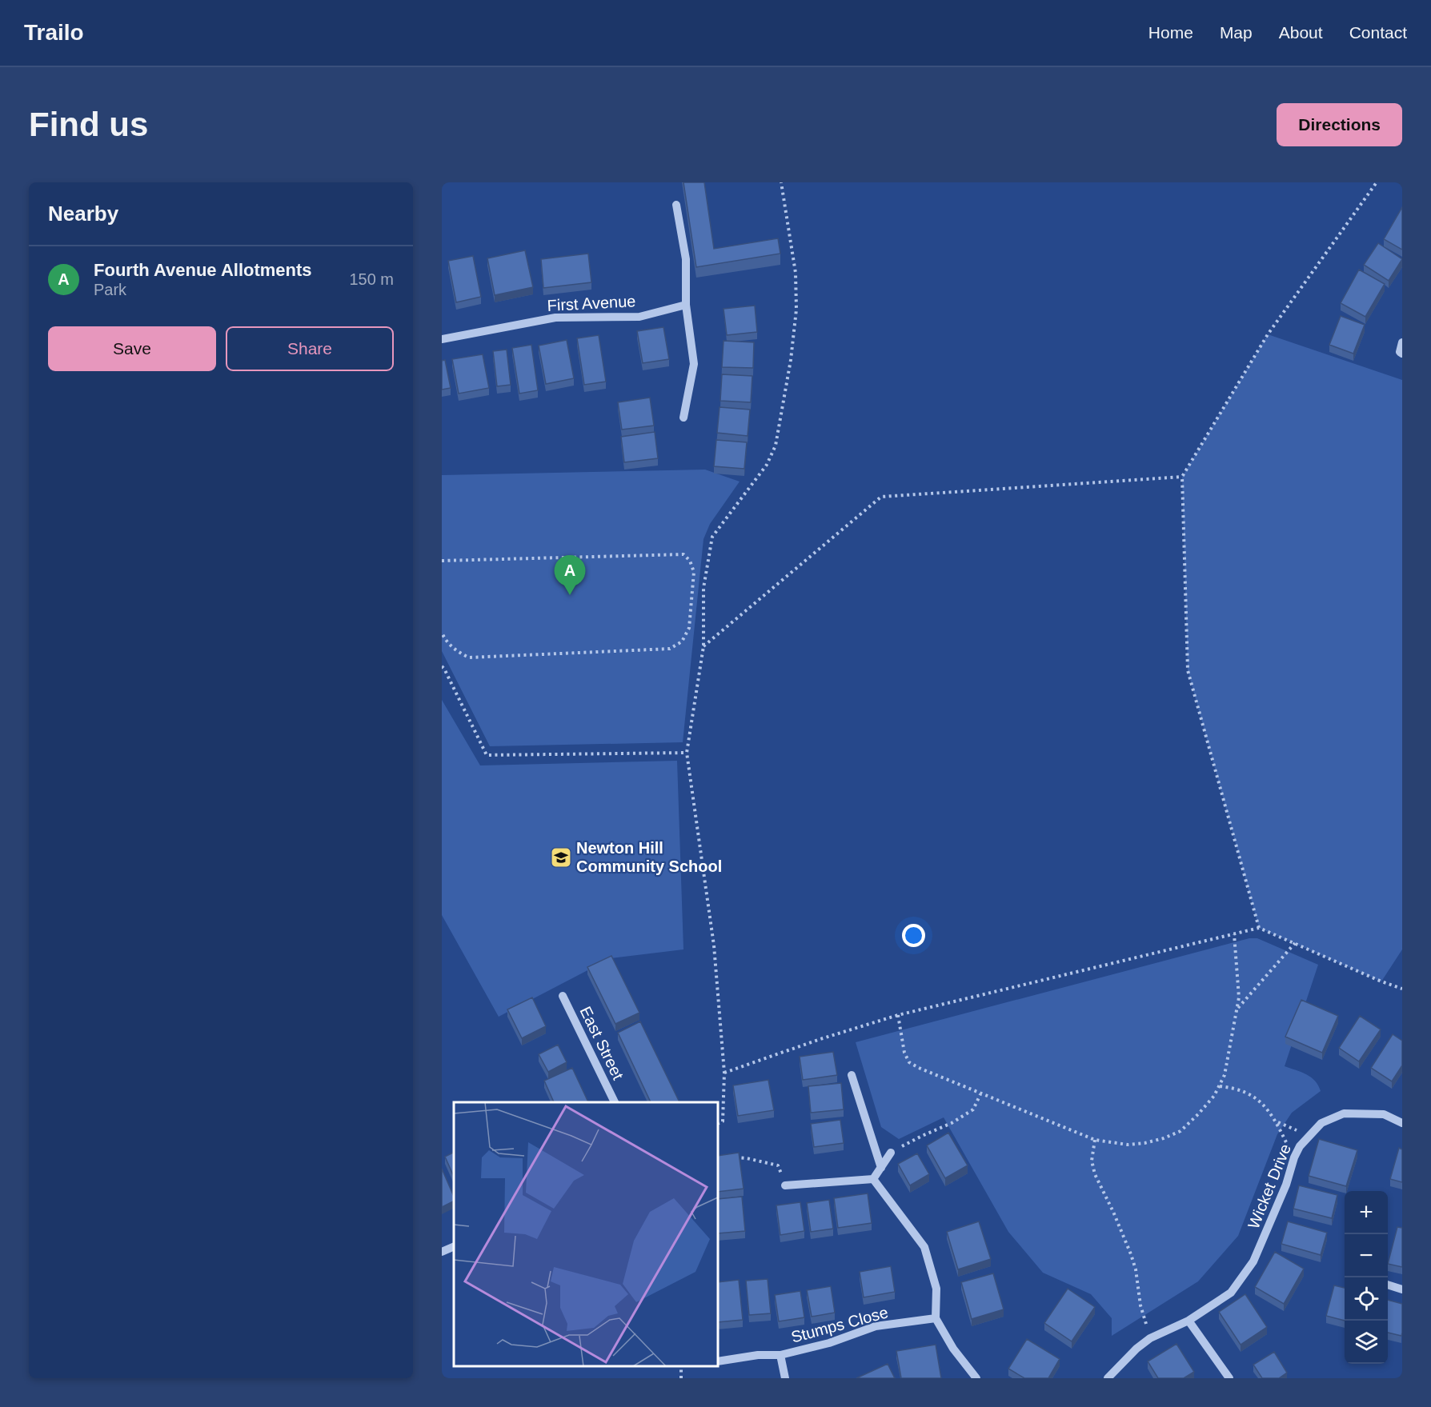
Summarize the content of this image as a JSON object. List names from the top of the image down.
{
  "streets": {
    "street": [
      "First Avenue",
      "East Street",
      "Wicket Drive",
      "Stumps Close"
    ]
  },
  "places": {
    "school or university": ["Newton Hill Community School"]
  },
  "page": {
    "header": "Trailo",
    "nav": [
      "Home",
      "Map",
      "About",
      "Contact"
    ],
    "buttons": [
      "Directions",
      ["Save", "Share"]
    ],
    "title": "Find us",
    "heading": "Nearby",
    "list": [
      {
        "mark": "A",
        "name": "Fourth Avenue Allotments",
        "note": "Park",
        "value": "150 m"
      }
    ],
    "pins": "A",
    "map_buttons": ["+", "−"]
  }
}
